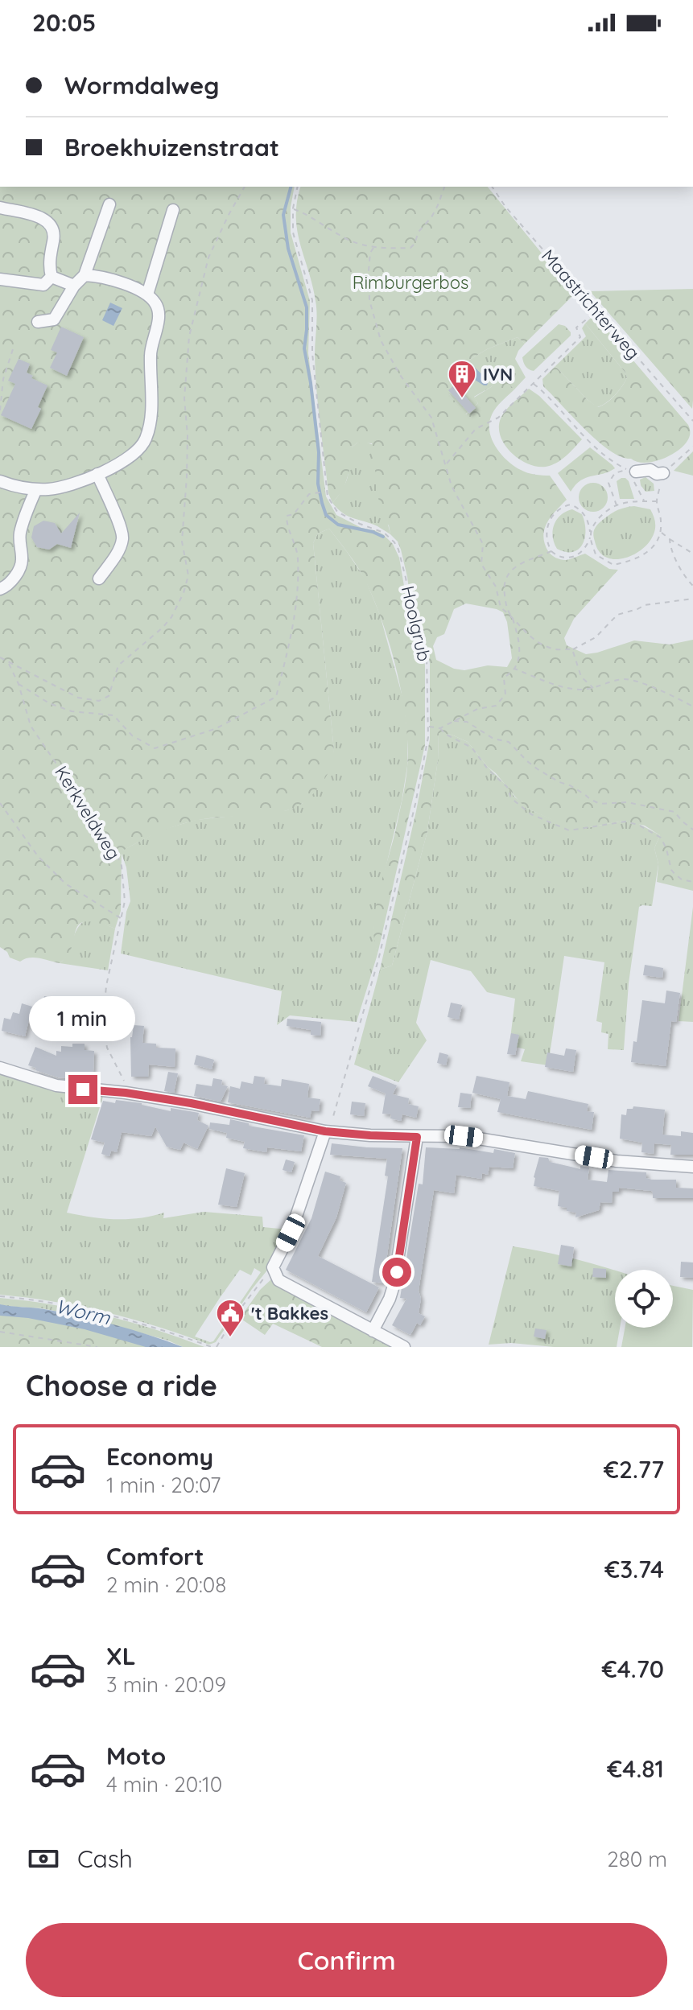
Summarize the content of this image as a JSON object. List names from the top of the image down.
{
  "streets": {
    "path": ["Maastrichterweg", "Hoolgrub", "Kerkveldweg"]
  },
  "water": ["Worm"],
  "parks": ["Rimburgerbos"],
  "places": {
    "building": ["IVN"],
    "public building": ["'t Bakkes"]
  },
  "page": {
    "status": "20:05",
    "banner": ["Wormdalweg", "Broekhuizenstraat"],
    "bubble": "1 min",
    "heading": "Choose a ride",
    "list": [
      {
        "name": "Economy",
        "note": "1 min · 20:07",
        "value": "€2.77"
      },
      {
        "name": "Comfort",
        "note": "2 min · 20:08",
        "value": "€3.74"
      },
      {
        "name": "XL",
        "note": "3 min · 20:09",
        "value": "€4.70"
      },
      {
        "name": "Moto",
        "note": "4 min · 20:10",
        "value": "€4.81"
      }
    ],
    "pay": ["Cash", "280 m"],
    "buttons": "Confirm"
  }
}
